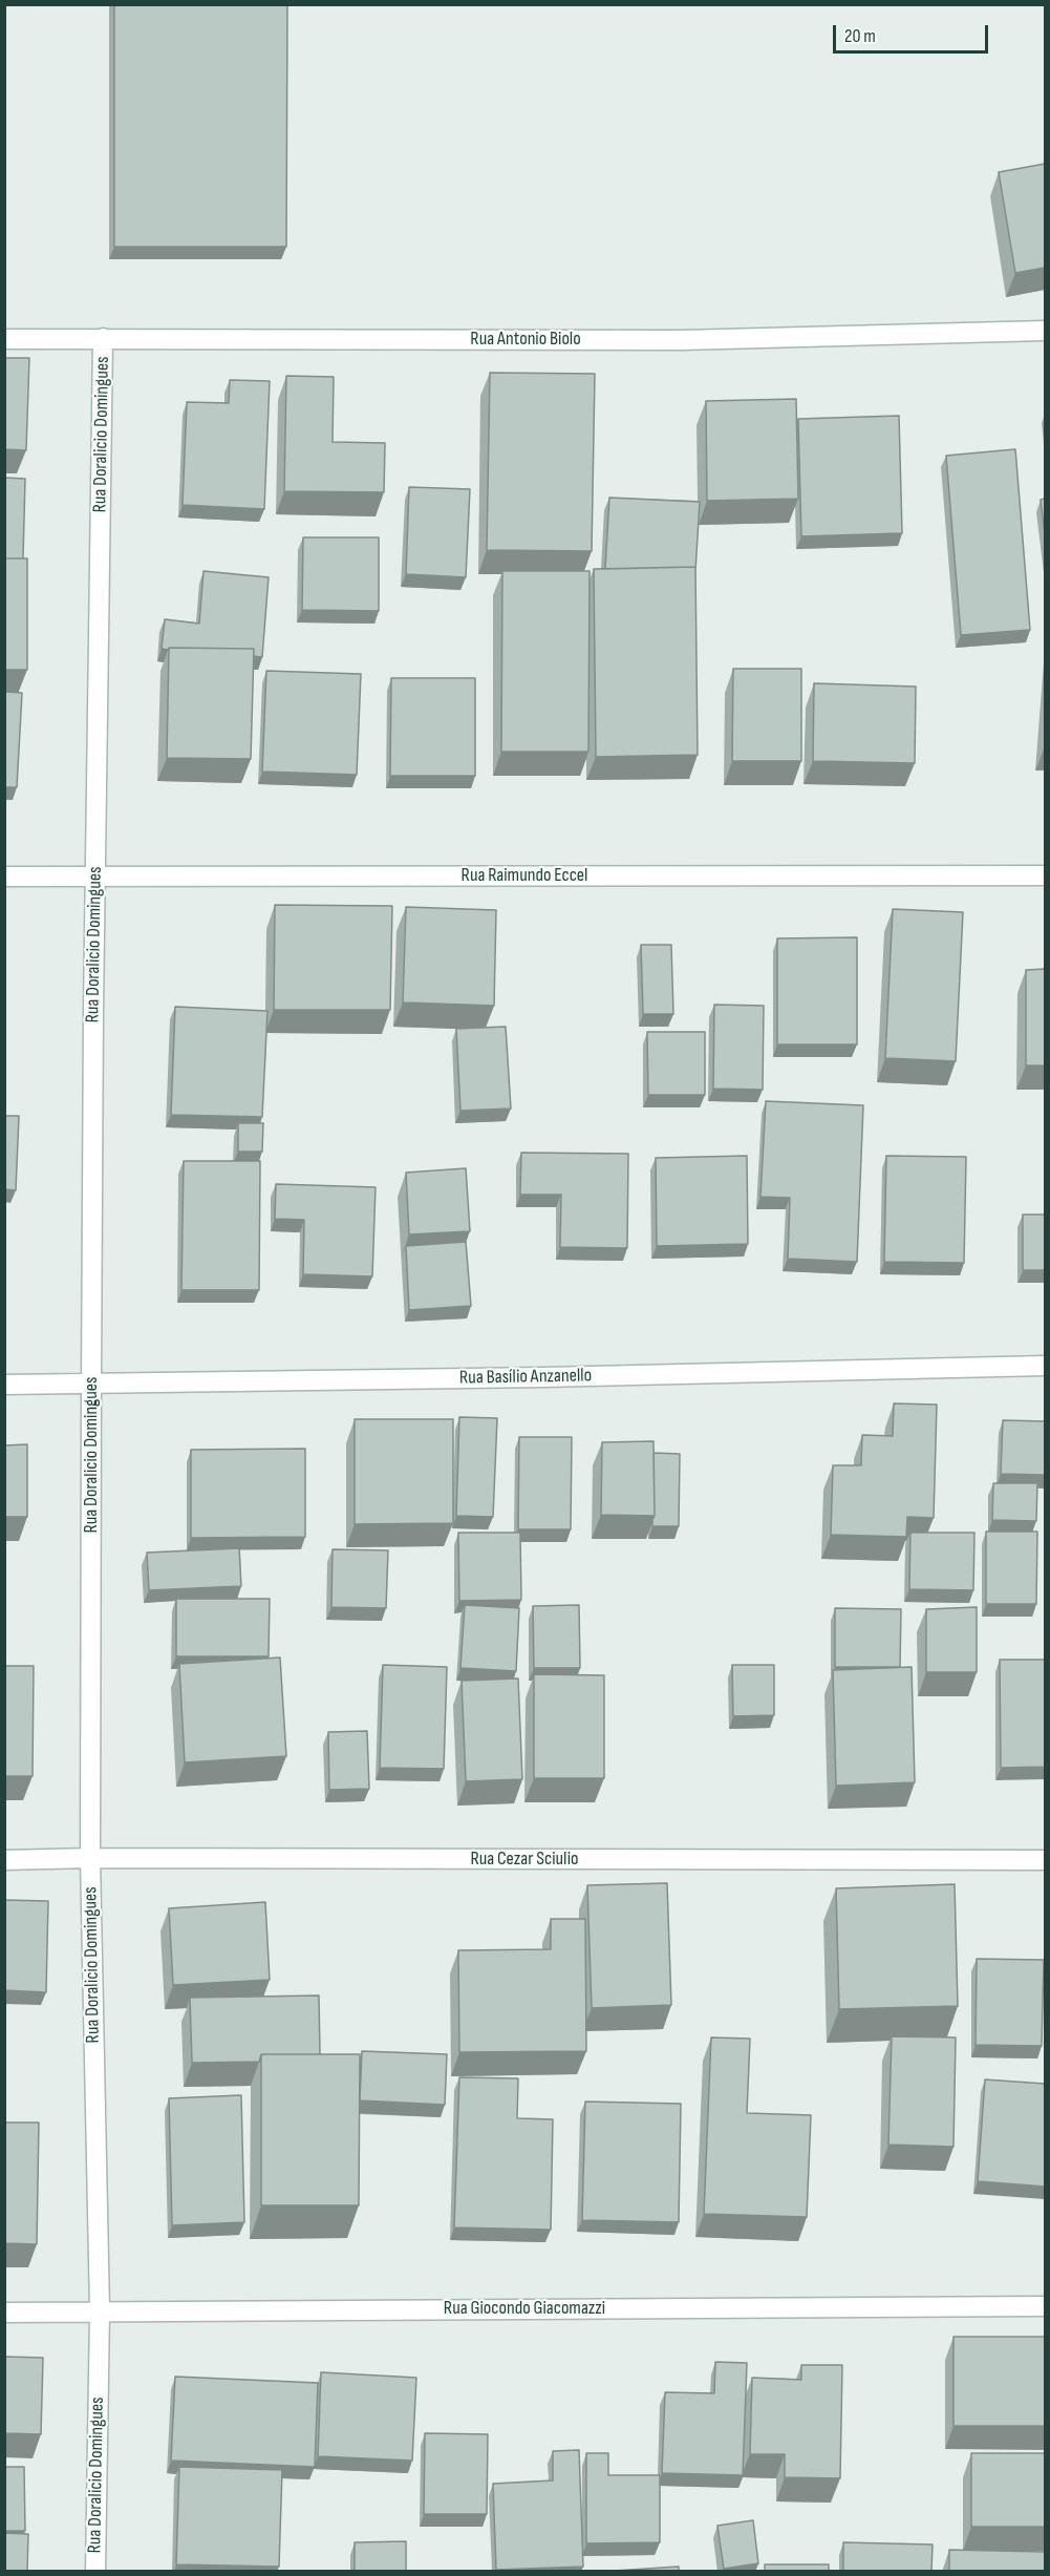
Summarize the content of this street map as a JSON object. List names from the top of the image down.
{
  "streets": {
    "street": [
      "Rua Antonio Biolo",
      "Rua Doralicio Domingues",
      "Rua Raimundo Eccel",
      "Rua Basílio Anzanello",
      "Rua Cezar Sciulio",
      "Rua Giocondo Giacomazzi"
    ]
  },
  "crossings": [
    ["Rua Antonio Biolo", "Rua Doralicio Domingues"],
    ["Rua Doralicio Domingues", "Rua Raimundo Eccel"],
    ["Rua Doralicio Domingues", "Rua Basílio Anzanello"],
    ["Rua Doralicio Domingues", "Rua Cezar Sciulio"],
    ["Rua Doralicio Domingues", "Rua Giocondo Giacomazzi"]
  ],
  "scale_bar": "20 m"
}
